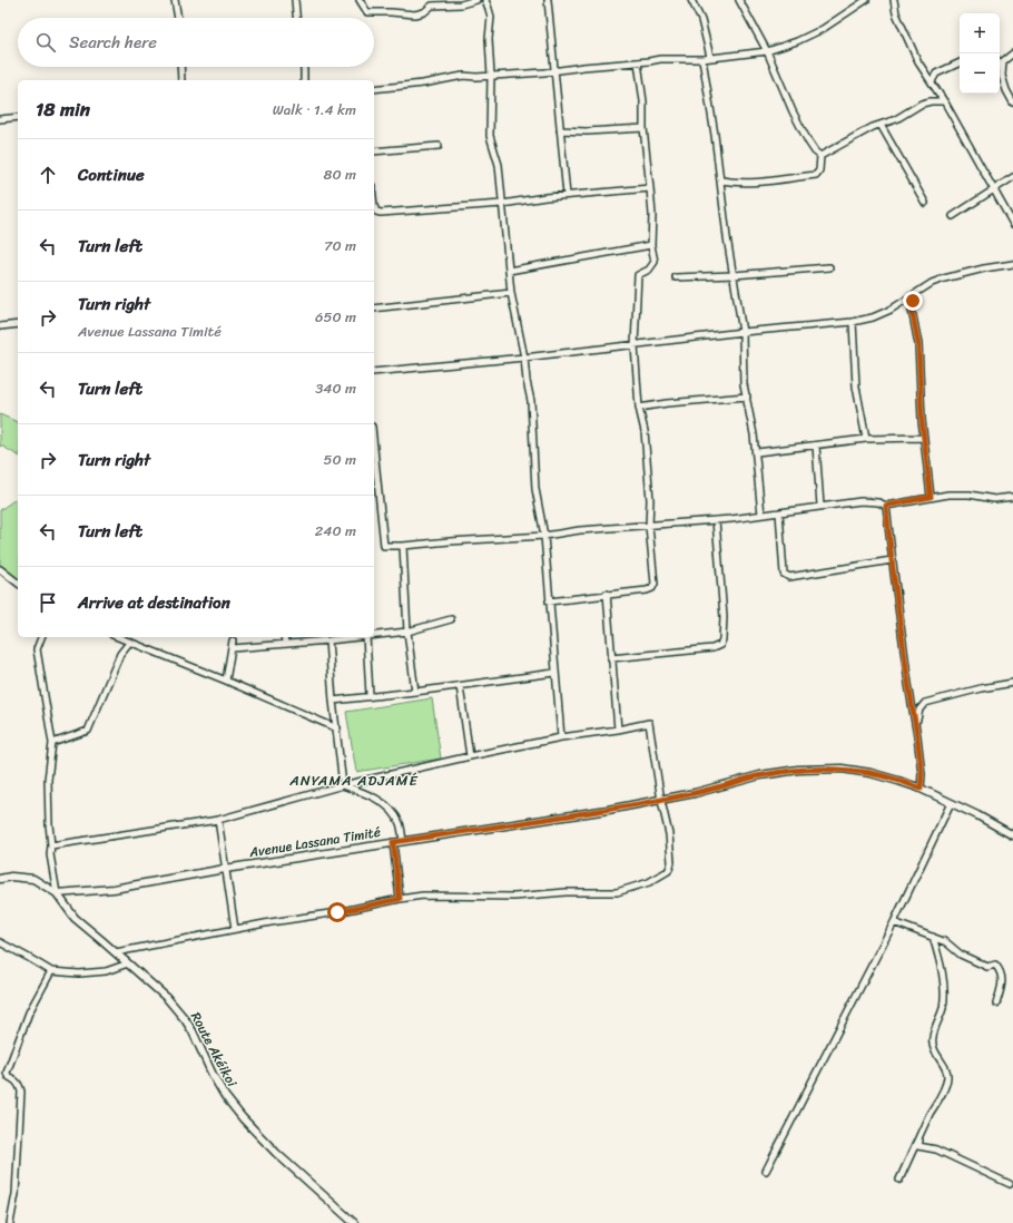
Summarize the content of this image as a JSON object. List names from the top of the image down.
{
  "streets": {
    "street": ["Avenue Lassana Timité", "Route Akéikoi"]
  },
  "crossings": [
    ["Avenue Lassana Timité", "Route Akéikoi"]
  ],
  "districts": ["ANYAMA ADJAMÉ"],
  "page": {
    "map_buttons": ["+", "−"],
    "search": "Search here",
    "heading": ["18 min", "Walk · 1.4 km"],
    "list": [
      ["Continue", "80 m"],
      ["Turn left", "70 m"],
      ["Turn right", "Avenue Lassana Timité", "650 m"],
      ["Turn left", "340 m"],
      ["Turn right", "50 m"],
      ["Turn left", "240 m"],
      "Arrive at destination"
    ]
  }
}
